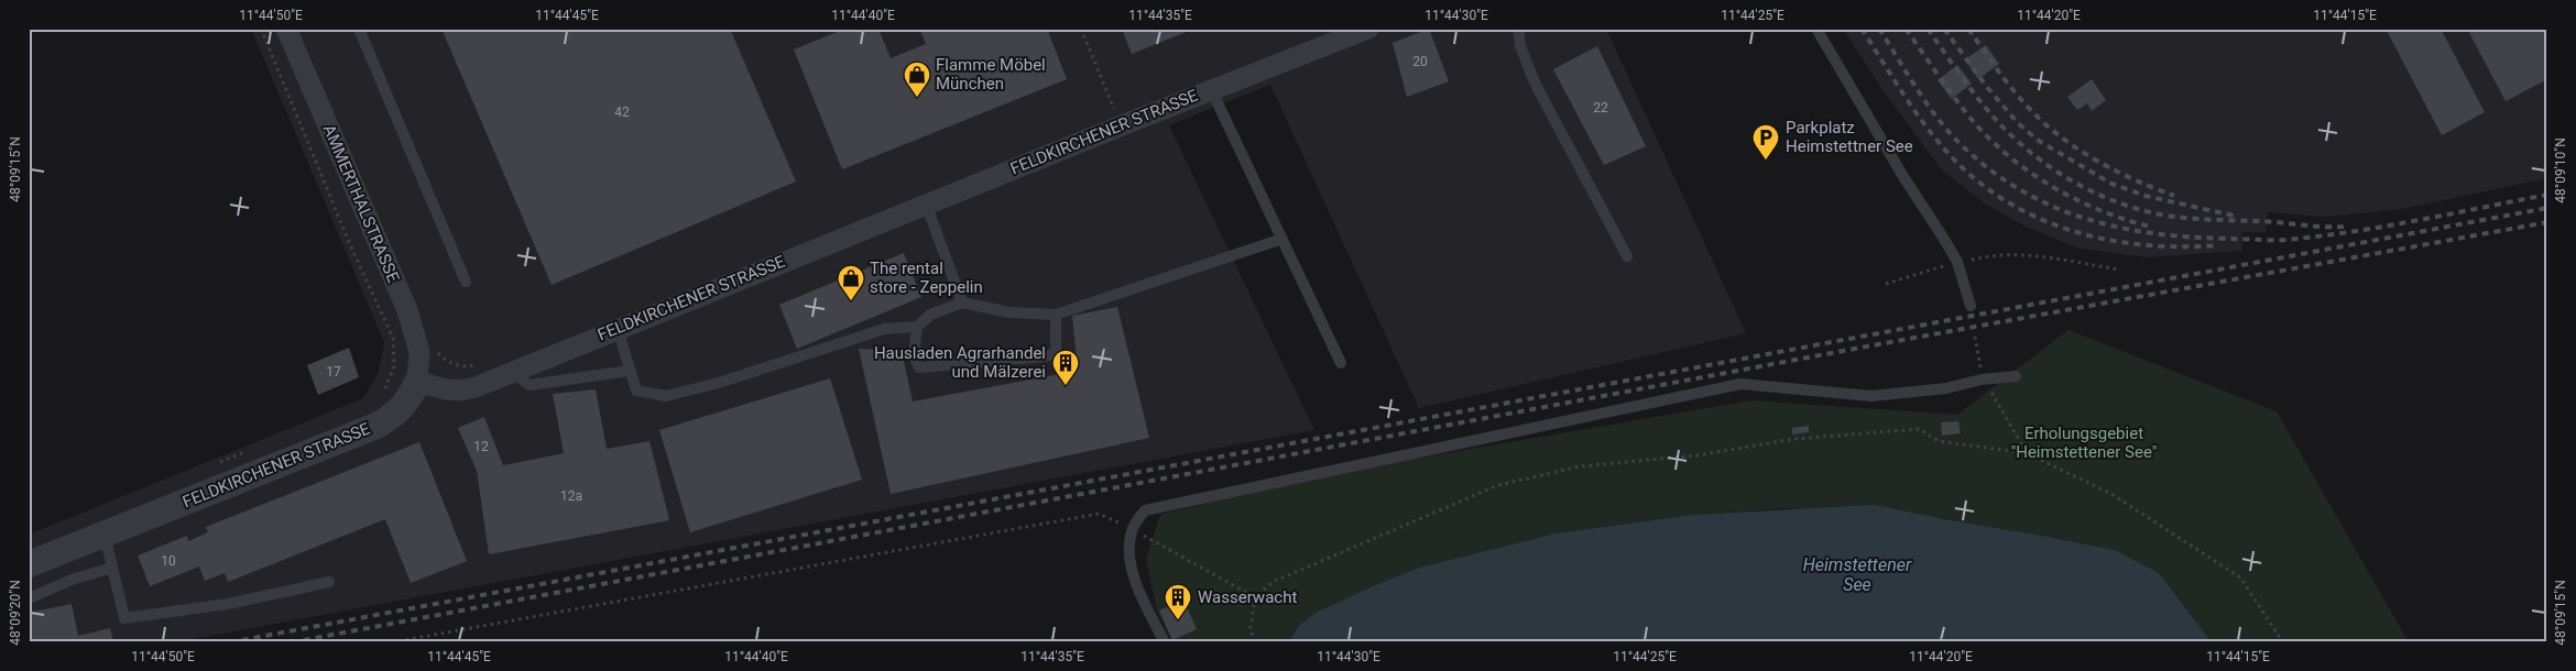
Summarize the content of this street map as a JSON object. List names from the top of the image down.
{
  "streets": {
    "street": ["FELDKIRCHENER STRASSE", "AMMERTHALSTRASSE"]
  },
  "crossings": [
    ["FELDKIRCHENER STRASSE", "AMMERTHALSTRASSE"]
  ],
  "water": ["Heimstettener See"],
  "parks": ["Erholungsgebiet \"Heimstettener See\""],
  "places": {
    "shop": ["Flamme Möbel München", "The rental store - Zeppelin"],
    "parking": ["Parkplatz Heimstettner See"],
    "building": ["Hausladen Agrarhandel und Mälzerei", "Wasserwacht"]
  },
  "house_numbers": [
    "20",
    "22",
    "42",
    "17",
    "12",
    "12a",
    "10"
  ],
  "coordinates": [
    "11°44'50\"E",
    "11°44'45\"E",
    "11°44'40\"E",
    "11°44'35\"E",
    "11°44'30\"E",
    "11°44'25\"E",
    "11°44'20\"E",
    "11°44'15\"E",
    "48°09'15\"N",
    "48°09'10\"N",
    "48°09'20\"N"
  ]
}
